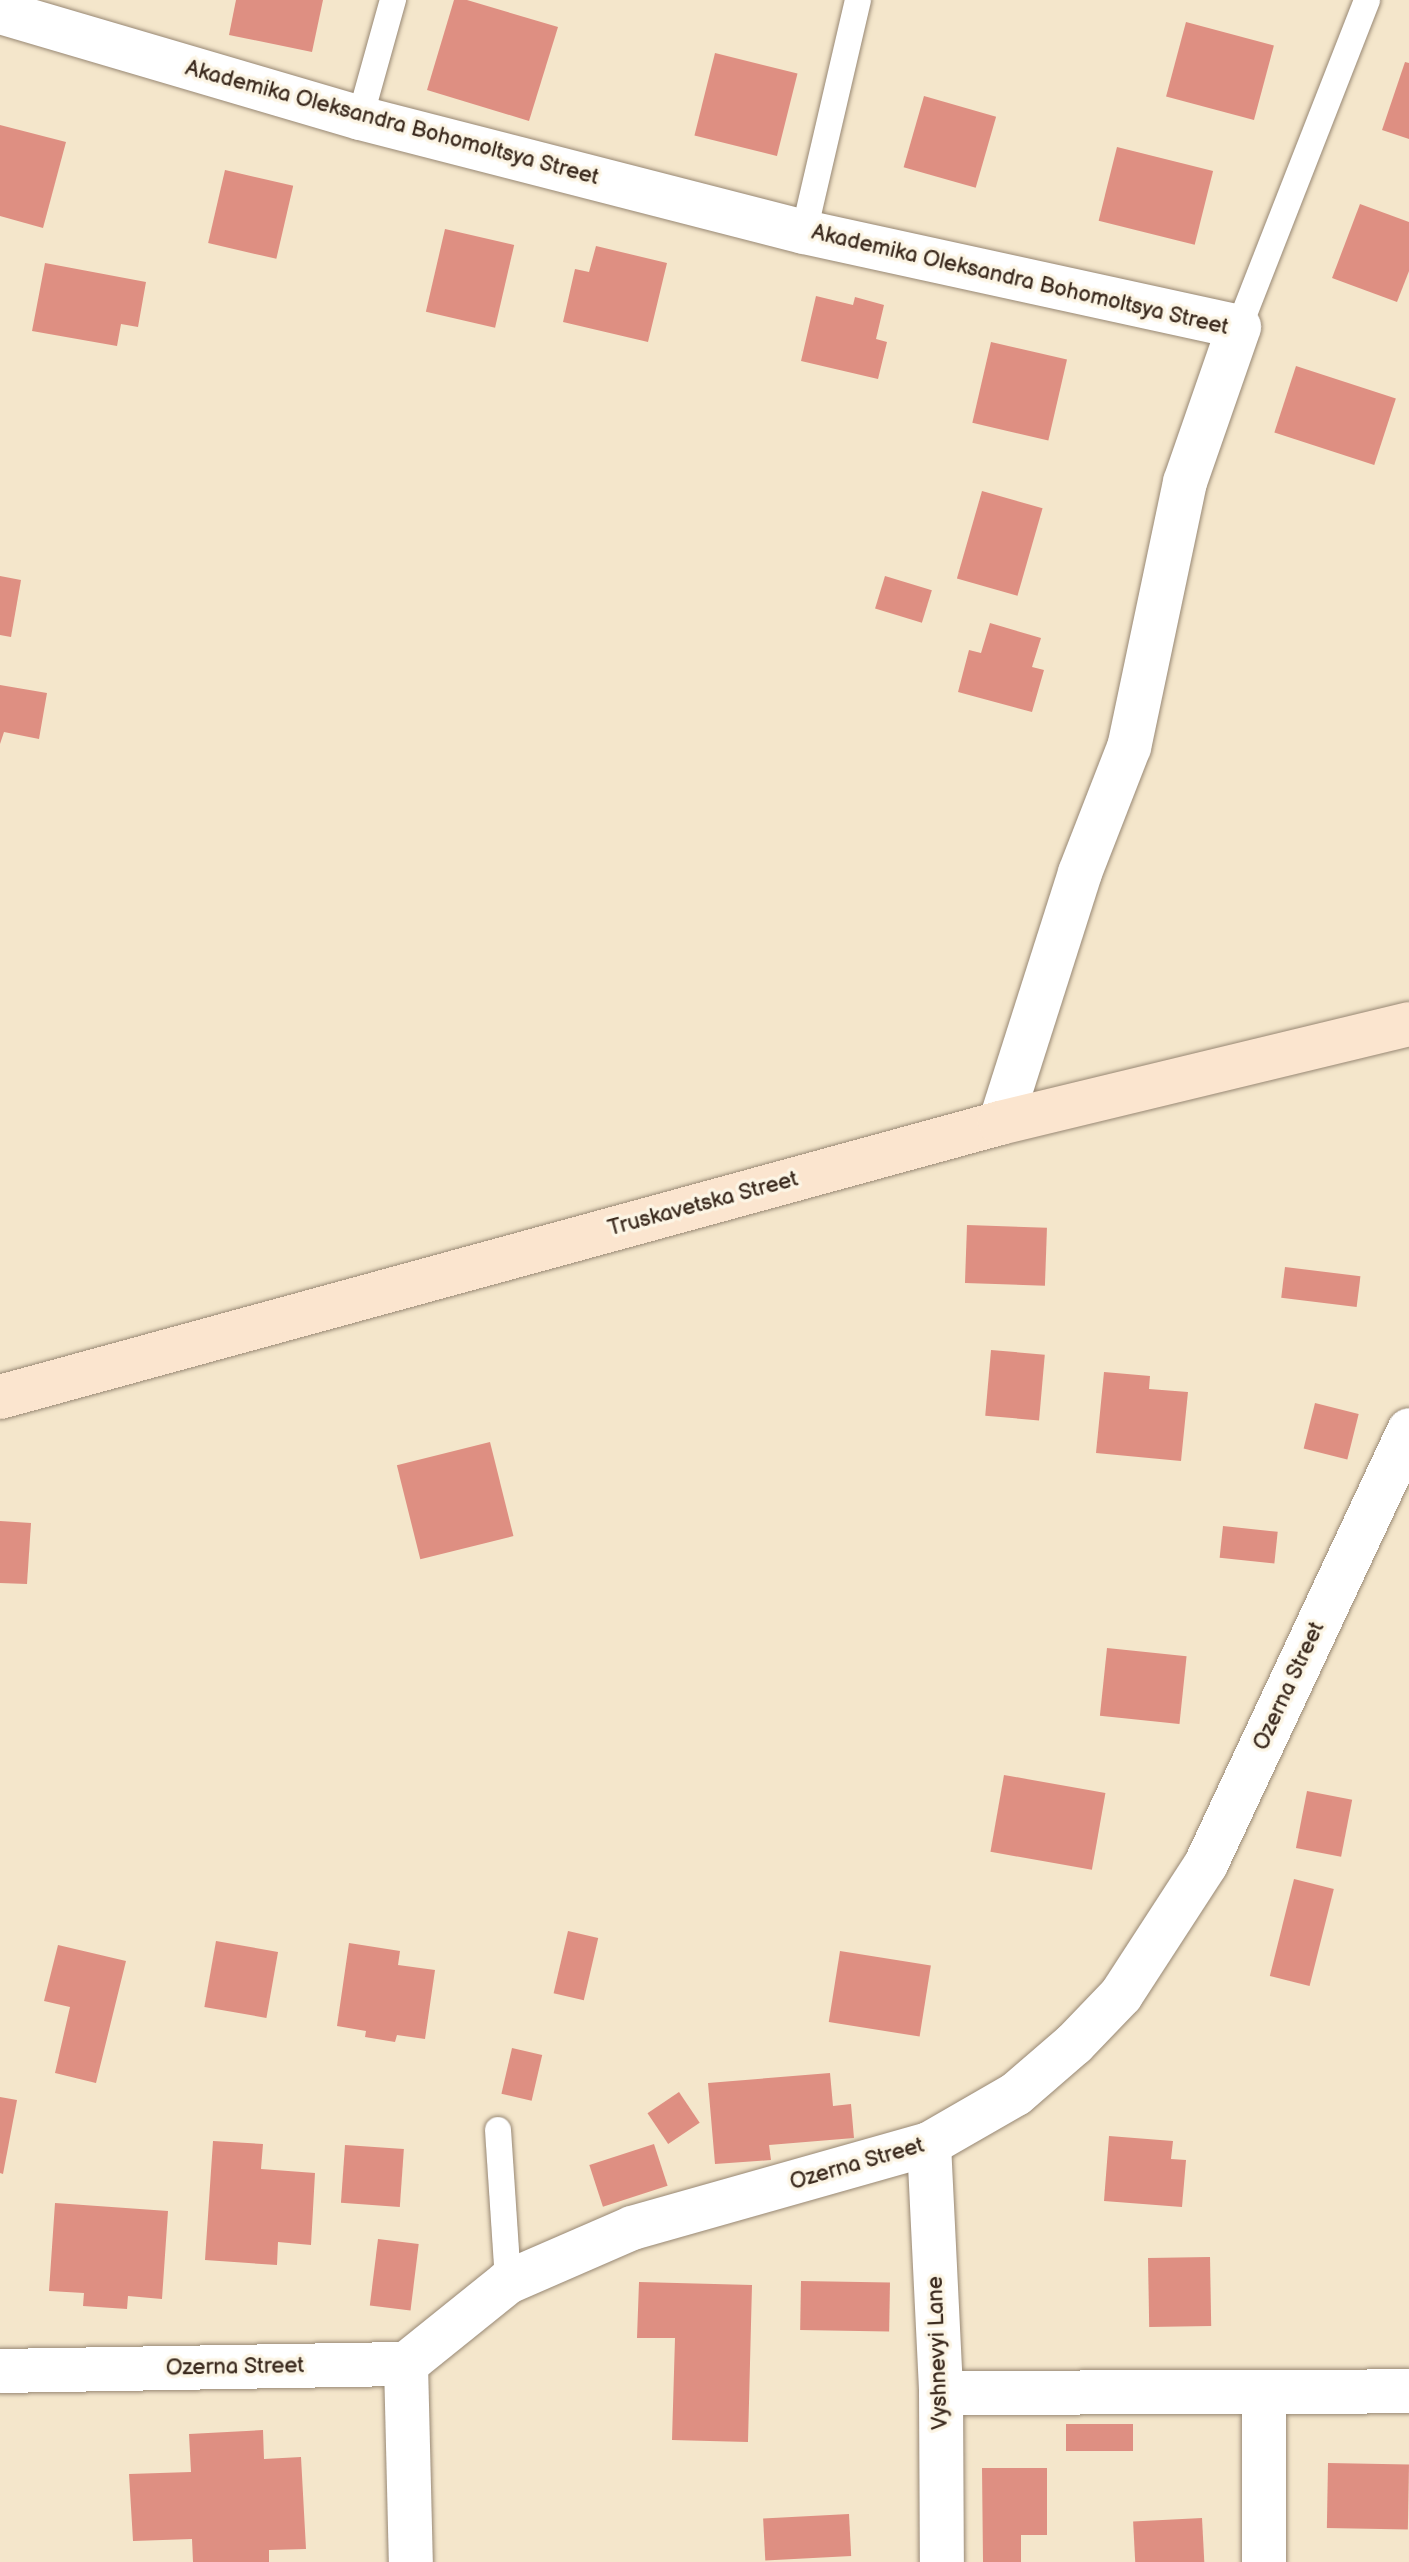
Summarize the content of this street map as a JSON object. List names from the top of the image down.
{
  "streets": {
    "main road": ["Truskavetska Street"],
    "street": ["Akademika Oleksandra Bohomoltsya Street", "Ozerna Street", "Vyshnevyi Lane"]
  },
  "crossings": [
    ["Akademika Oleksandra Bohomoltsya Street", "Truskavetska Street"],
    ["Ozerna Street", "Vyshnevyi Lane"]
  ]
}
